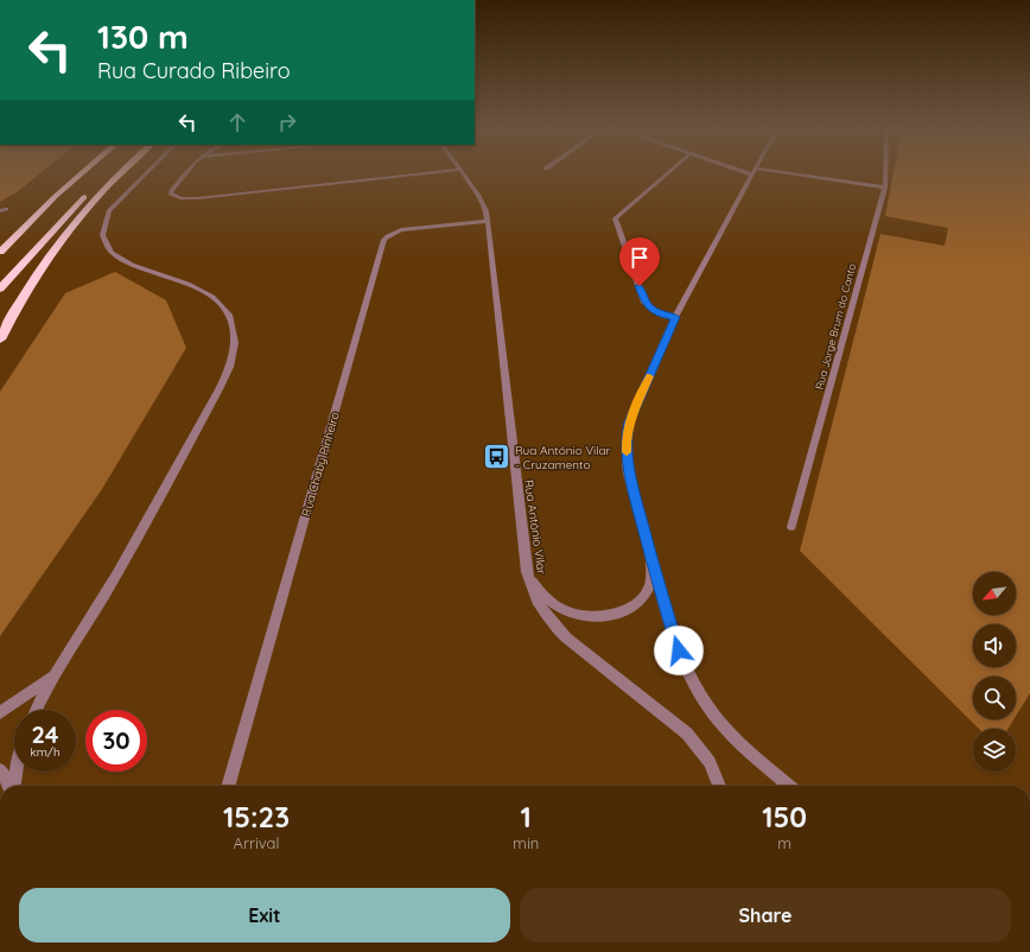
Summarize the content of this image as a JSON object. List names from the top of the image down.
{
  "streets": {
    "street": ["Rua Jorge Brum do Canto", "Rua Chaby Pinheiro", "Rua António Vilar"]
  },
  "crossings": [
    ["Rua Chaby Pinheiro", "Rua António Vilar"]
  ],
  "places": {
    "bus stop": ["Rua António Vilar - Cruzamento"]
  },
  "north": "bottom left",
  "page": {
    "turn": ["130 m", "Rua Curado Ribeiro"],
    "speed": "24 km/h",
    "limit": "30",
    "eta": [
      "15:23",
      "Arrival",
      "1",
      "min",
      "150",
      "m"
    ],
    "buttons": ["Exit", "Share"]
  }
}
